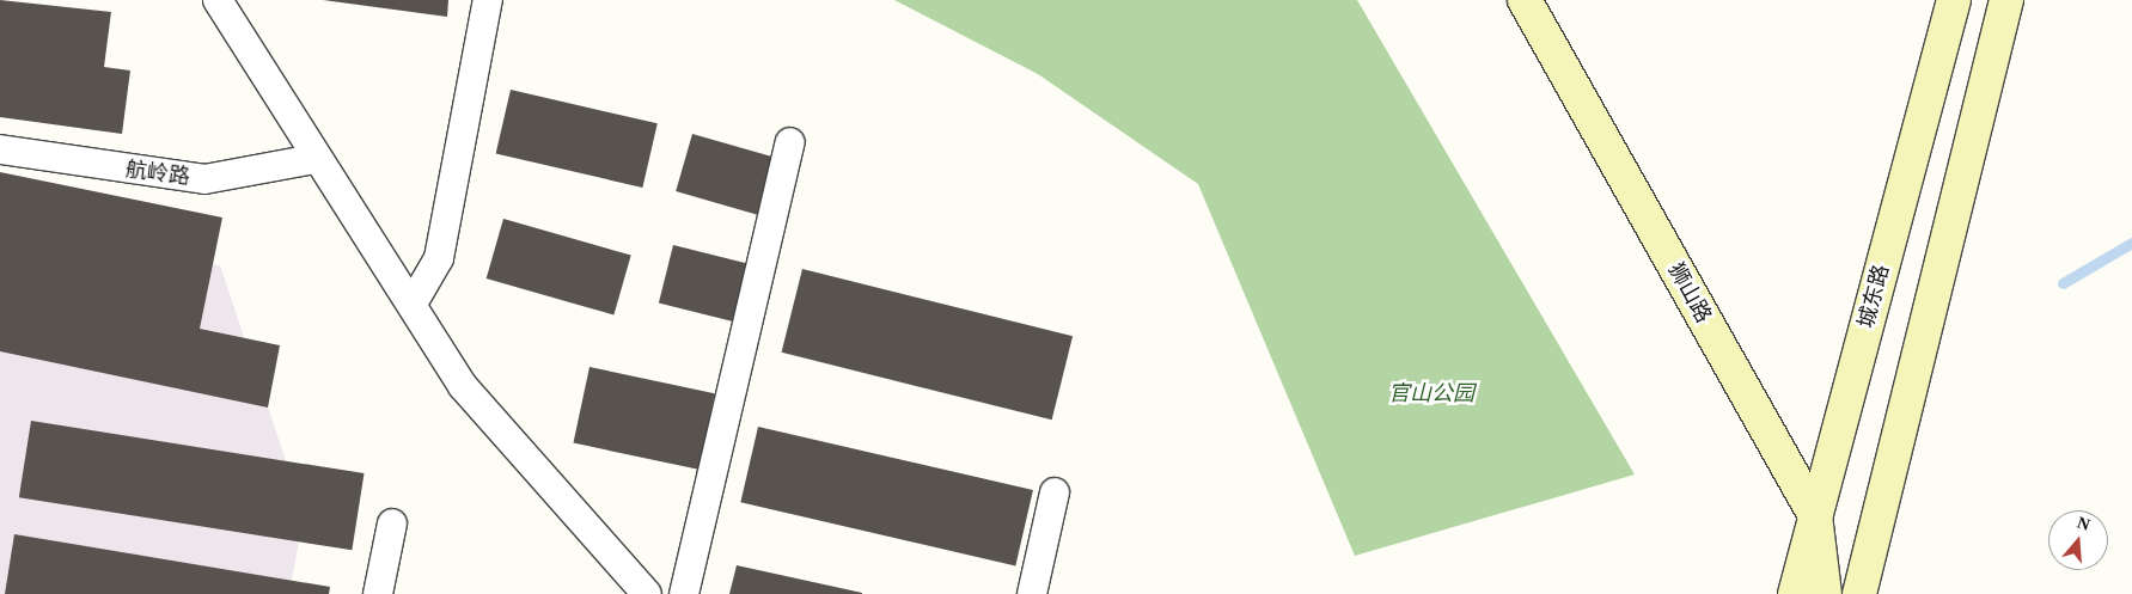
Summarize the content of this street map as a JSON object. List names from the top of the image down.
{
  "streets": {
    "street": ["航岭路", "狮山路", "城东路"]
  },
  "crossings": [
    ["狮山路", "城东路"]
  ],
  "parks": ["官山公园"],
  "north": "top"
}
